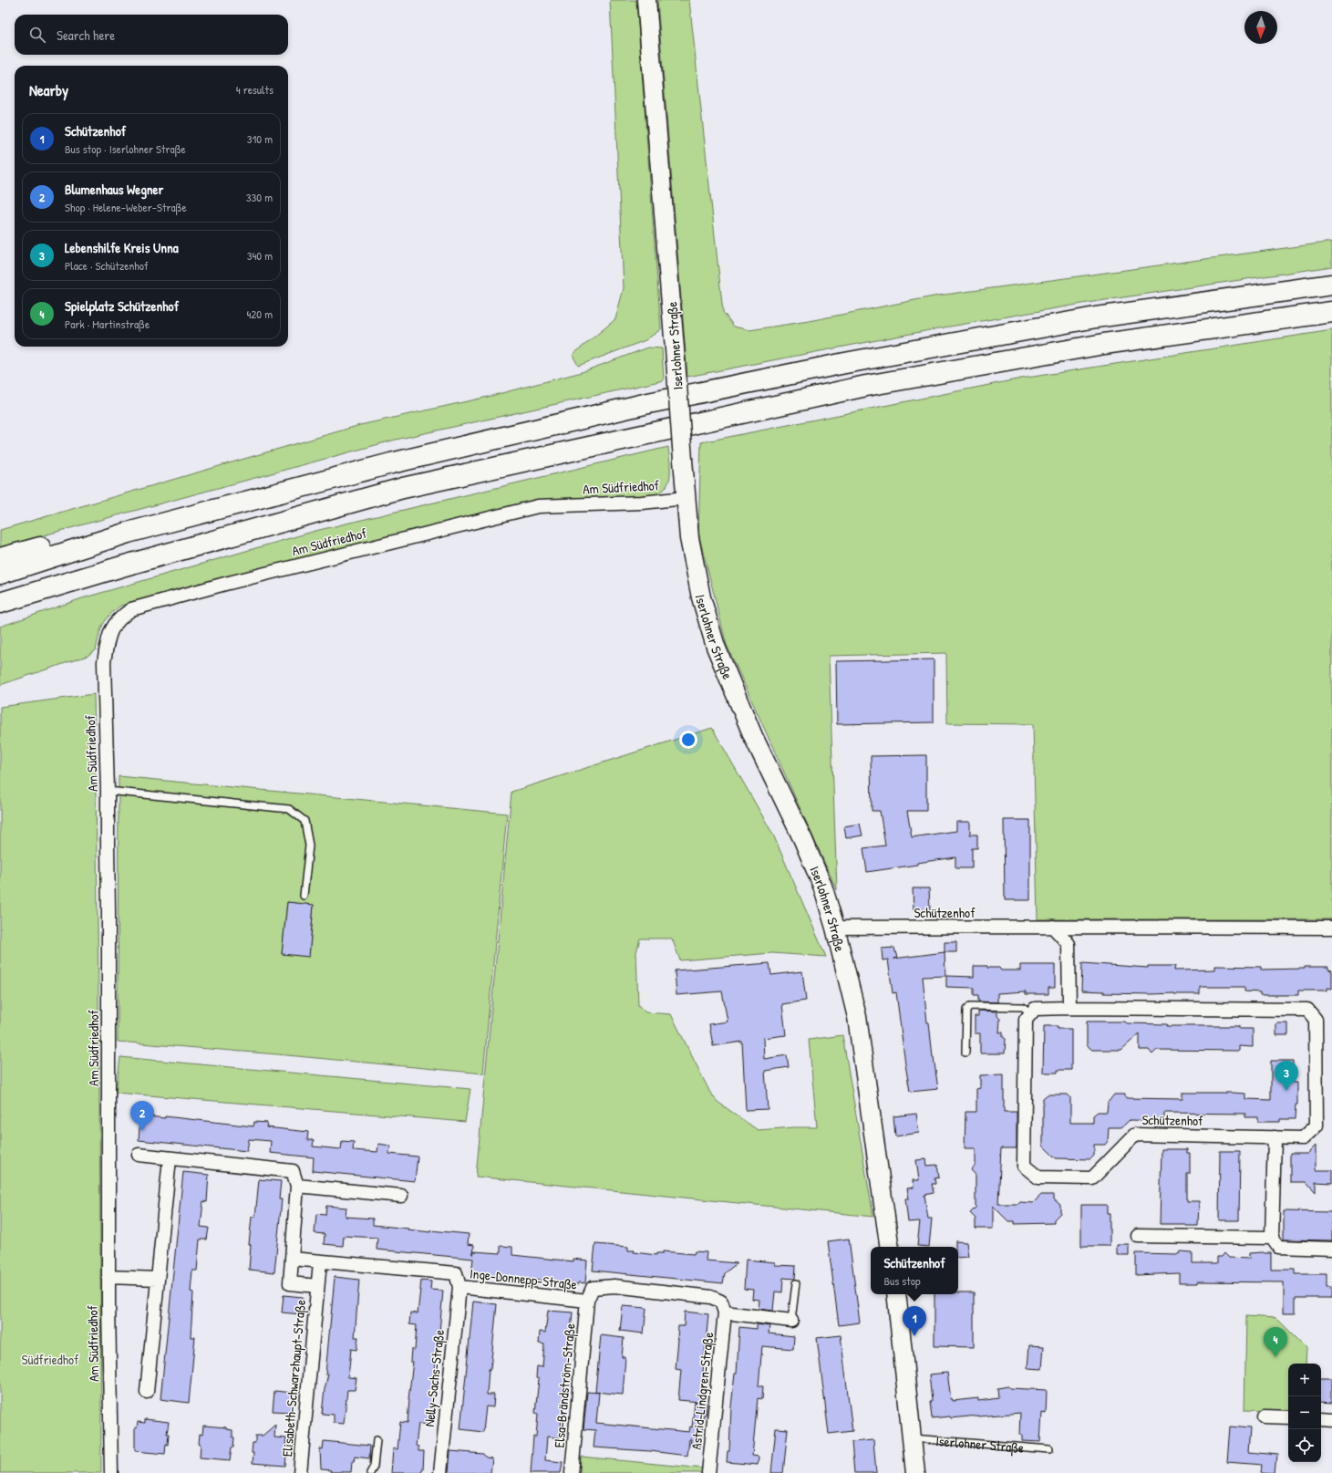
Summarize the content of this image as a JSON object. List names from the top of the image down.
{
  "streets": {
    "main road": ["Iserlohner Straße"],
    "street": [
      "Am Südfriedhof",
      "Schützenhof",
      "Inge-Donnepp-Straße",
      "Elisabeth-Schwarzhaupt-Straße",
      "Nelly-Sachs-Straße",
      "Elsa-Brändström-Straße",
      "Astrid-Lindgren-Straße"
    ]
  },
  "crossings": [
    ["Iserlohner Straße", "Am Südfriedhof"],
    ["Iserlohner Straße", "Schützenhof"],
    ["Inge-Donnepp-Straße", "Elisabeth-Schwarzhaupt-Straße"],
    ["Inge-Donnepp-Straße", "Nelly-Sachs-Straße"],
    ["Inge-Donnepp-Straße", "Elsa-Brändström-Straße"],
    ["Inge-Donnepp-Straße", "Astrid-Lindgren-Straße"]
  ],
  "parks": ["Südfriedhof"],
  "north": "bottom",
  "page": {
    "search": "Search here",
    "heading": ["Nearby", "4 results"],
    "list": [
      {
        "mark": "1",
        "name": "Schützenhof",
        "note": "Bus stop · Iserlohner Straße",
        "value": "310 m"
      },
      {
        "mark": "2",
        "name": "Blumenhaus Wegner",
        "note": "Shop · Helene-Weber-Straße",
        "value": "330 m"
      },
      {
        "mark": "3",
        "name": "Lebenshilfe Kreis Unna",
        "note": "Place · Schützenhof",
        "value": "340 m"
      },
      {
        "mark": "4",
        "name": "Spielplatz Schützenhof",
        "note": "Park · Martinstraße",
        "value": "420 m"
      }
    ],
    "pins": [
      "3",
      "2",
      "1",
      "4"
    ],
    "popup": ["Schützenhof", "Bus stop"],
    "map_buttons": ["+", "−"]
  }
}
